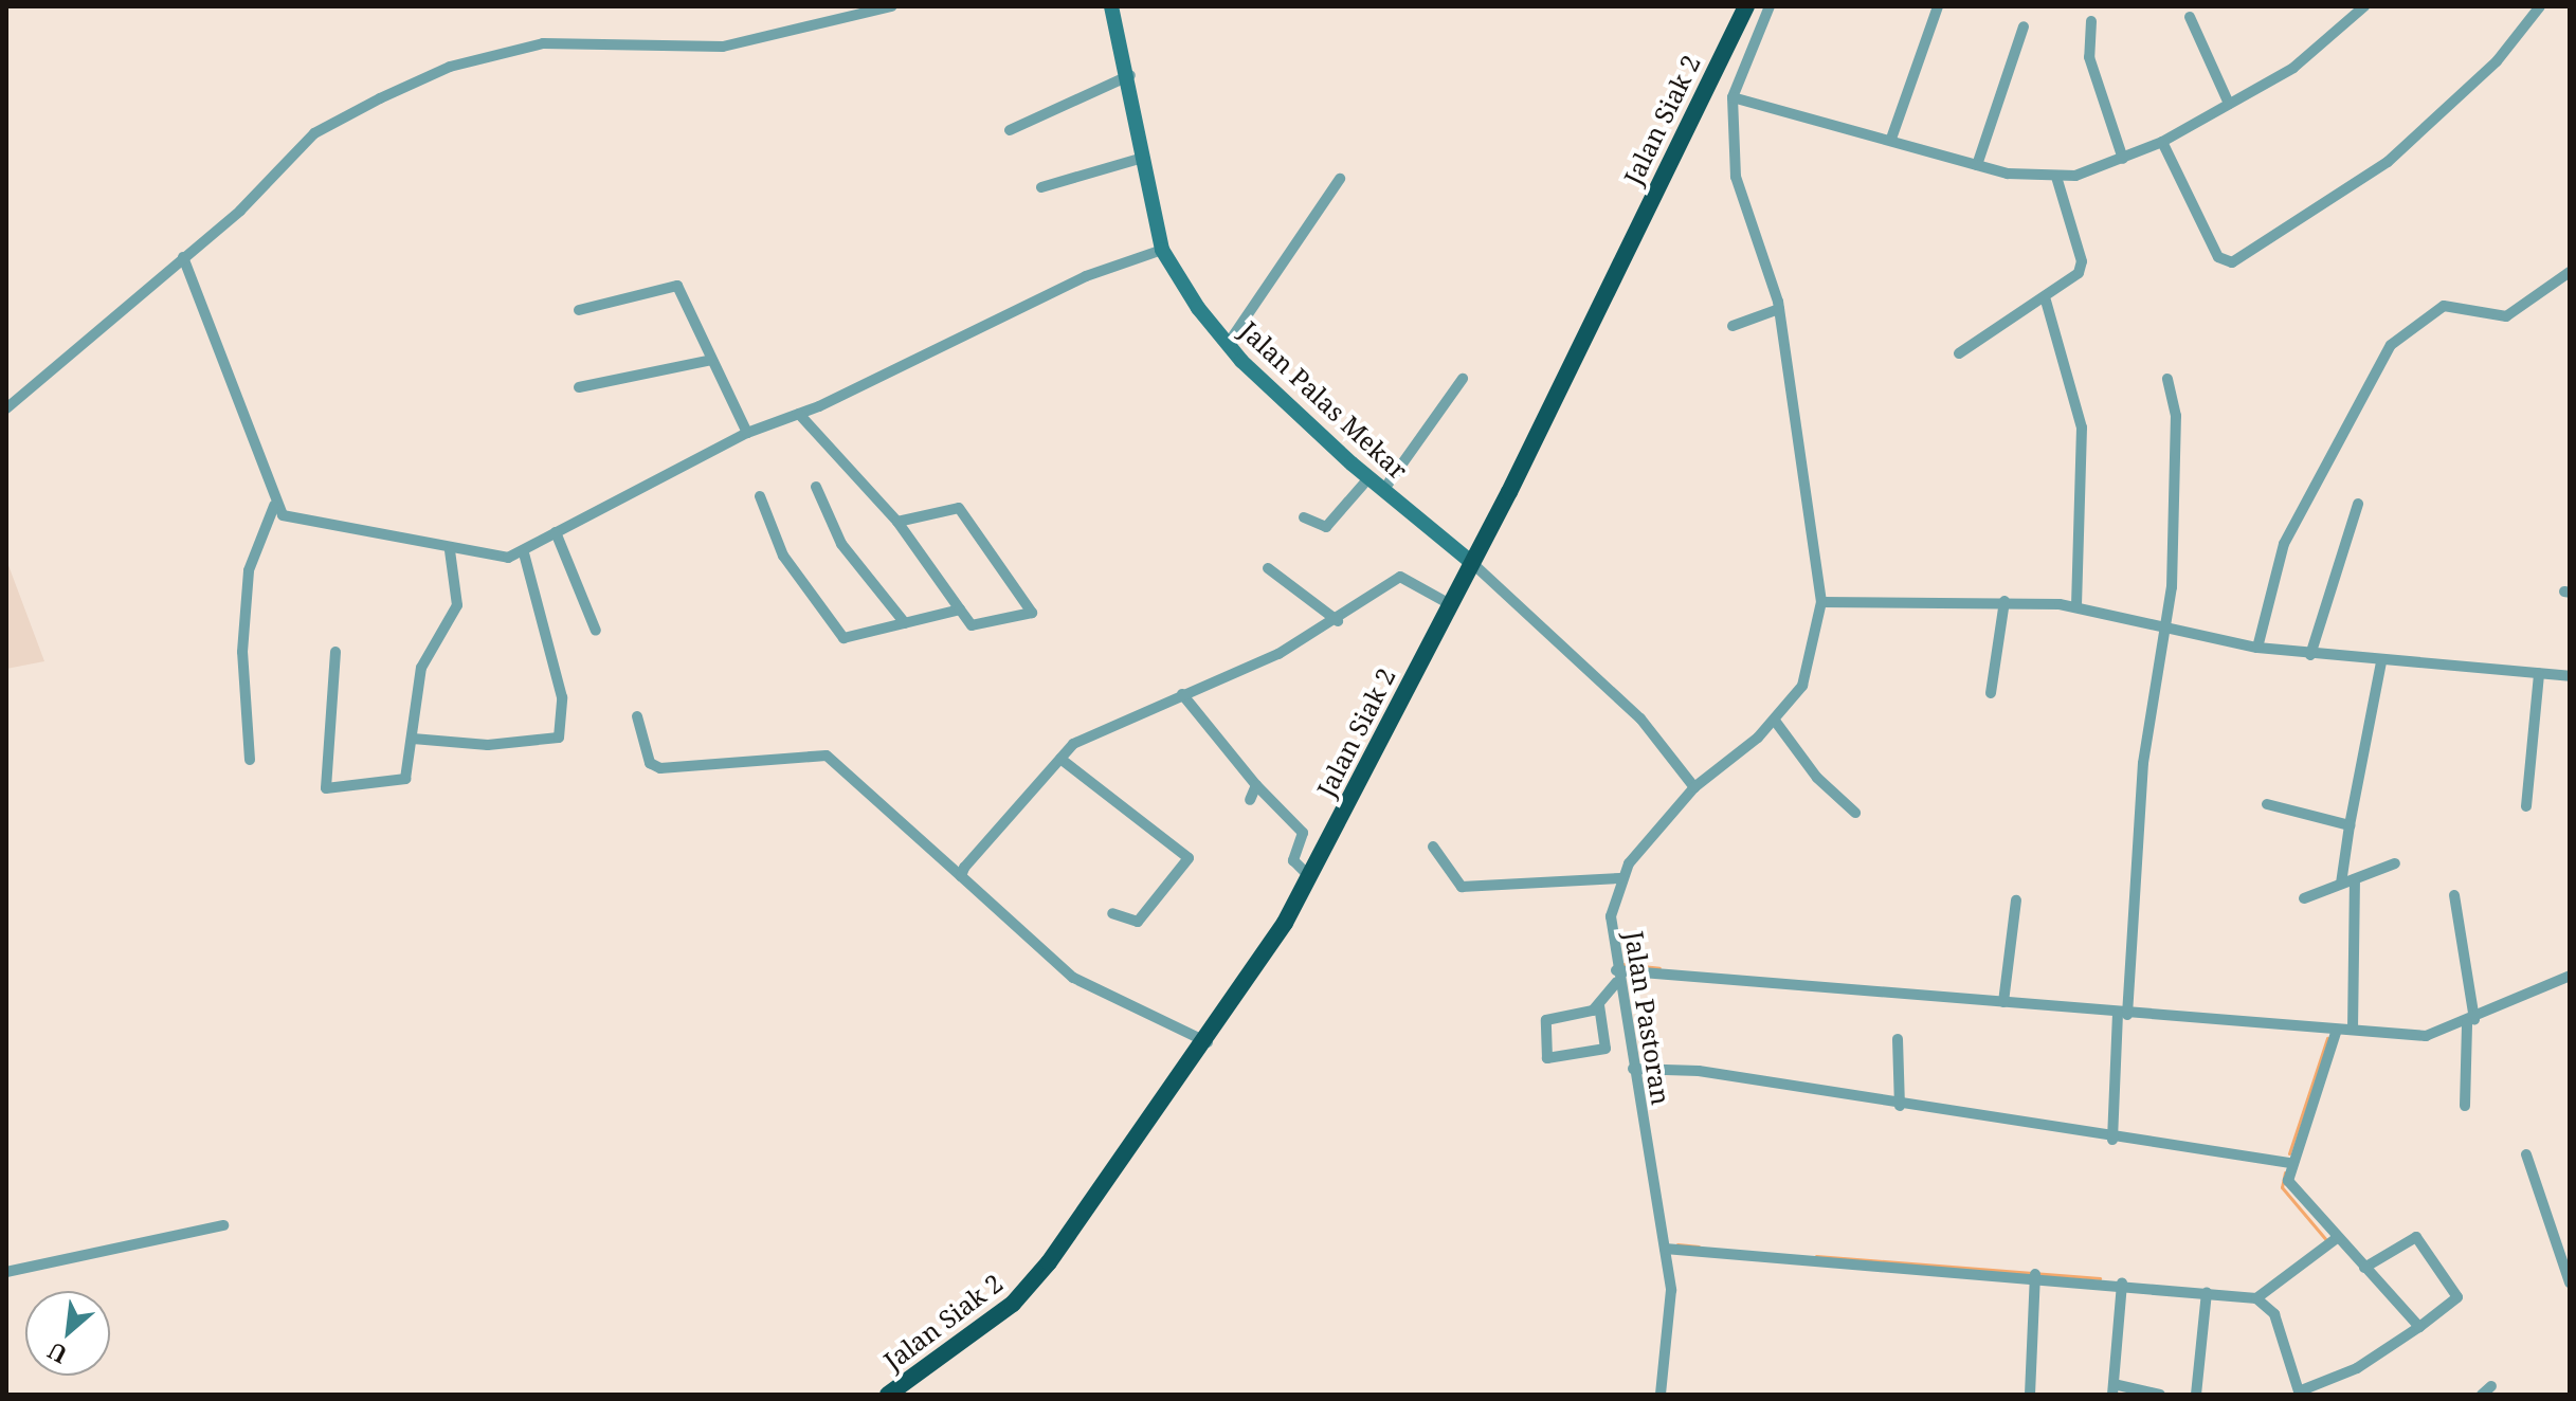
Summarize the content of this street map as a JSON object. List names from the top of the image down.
{
  "streets": {
    "highway": ["Jalan Siak 2"],
    "main road": ["Jalan Palas Mekar"],
    "street": ["Jalan Pastoran"]
  },
  "crossings": [
    ["Jalan Siak 2", "Jalan Palas Mekar"]
  ],
  "north": "bottom left"
}
